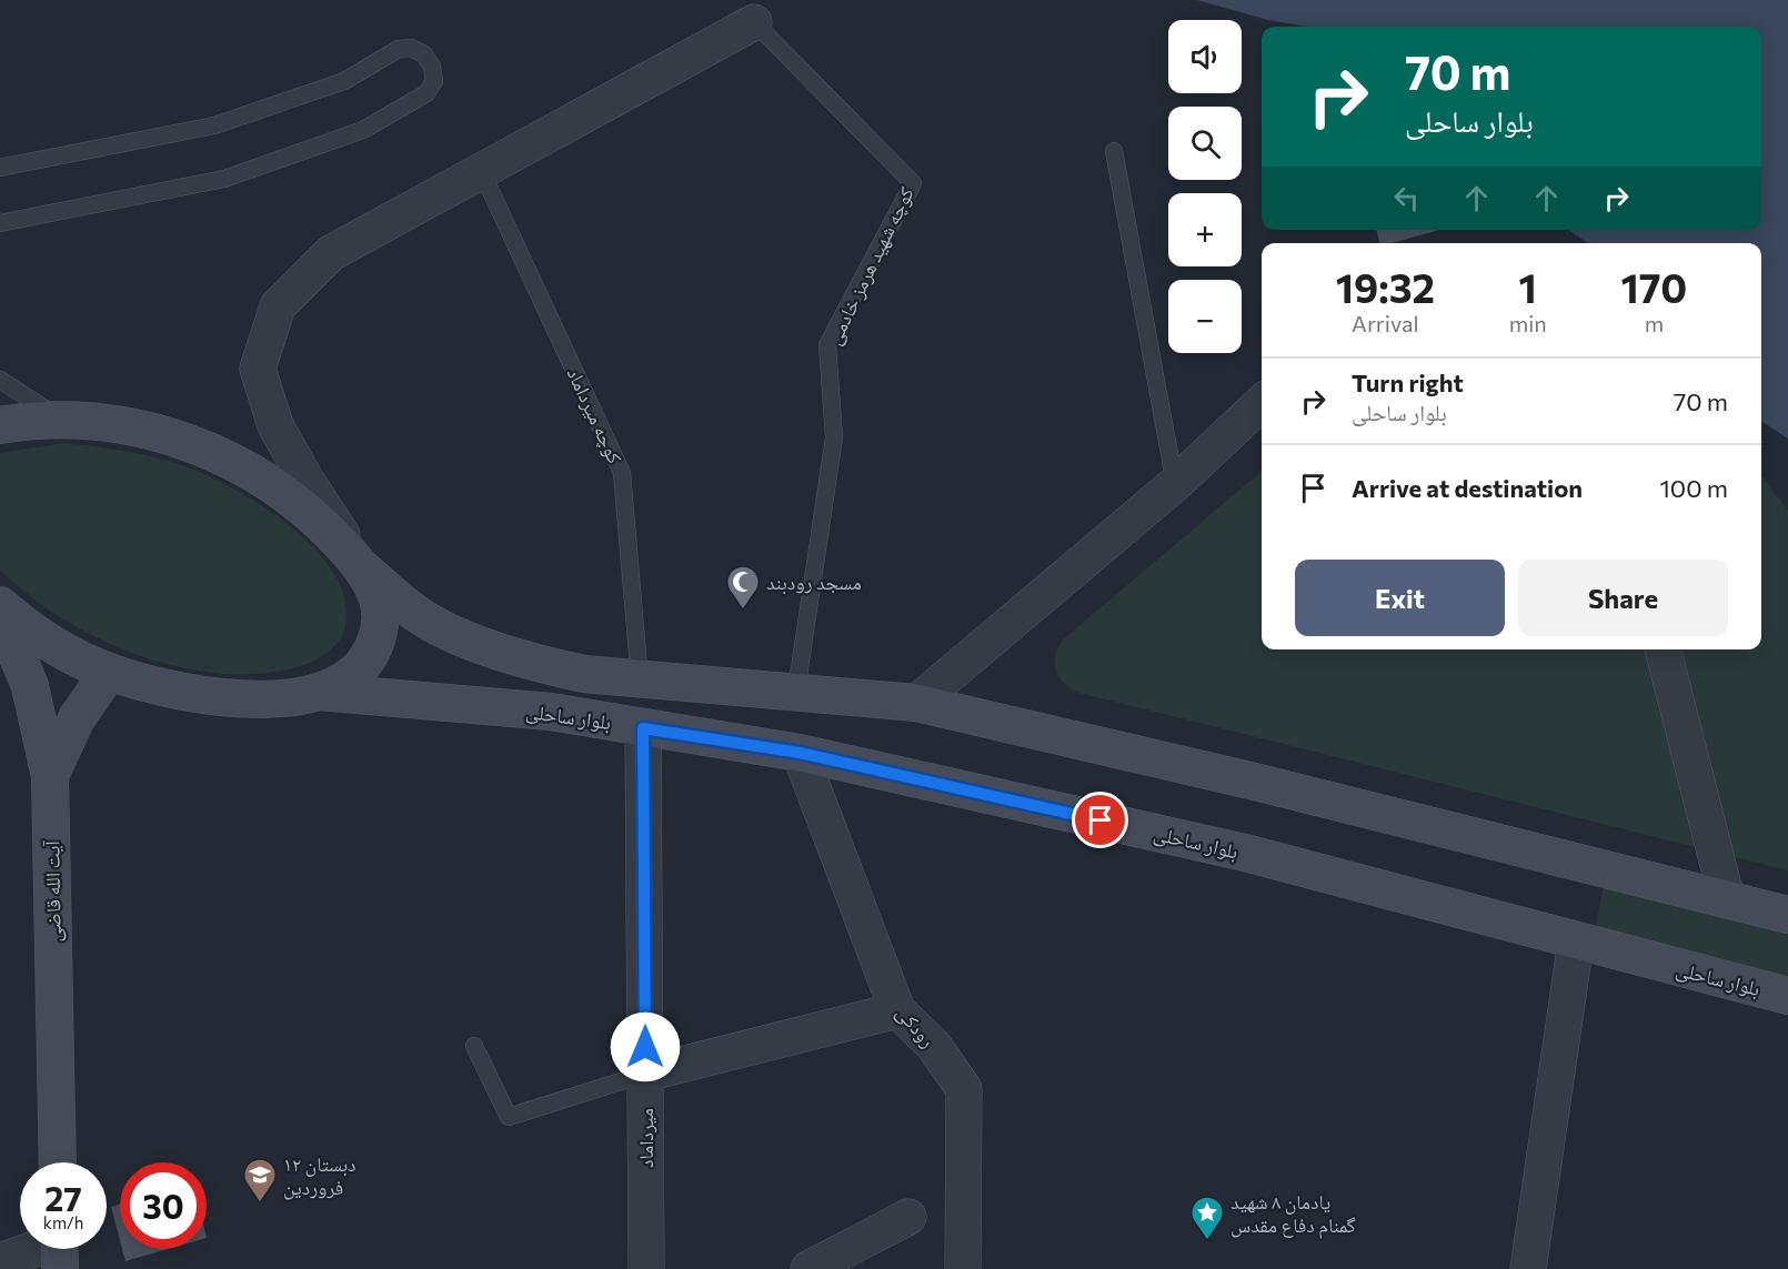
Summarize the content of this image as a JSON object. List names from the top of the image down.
{
  "streets": {
    "main road": ["بلوار ساحلی", "آیت الله قاضی"],
    "street": ["رودکی", "میرداماد"],
    "lane": ["کوچه شهید هرمز خادمی", "کوچه میرداماد"]
  },
  "crossings": [
    ["بلوار ساحلی", "رودکی"],
    ["بلوار ساحلی", "میرداماد"]
  ],
  "places": {
    "mosque": ["مسجد رودبند"],
    "school or university": ["دبستان ۱۲ فروردین"],
    "place": ["یادمان ۸ شهید گمنام دفاع مقدس"]
  },
  "page": {
    "map_buttons": ["+", "−"],
    "turn": ["70 m", "بلوار ساحلی"],
    "eta": [
      "19:32",
      "Arrival",
      "1",
      "min",
      "170",
      "m"
    ],
    "list": [
      {
        "name": "Turn right",
        "note": "بلوار ساحلی",
        "value": "70 m"
      },
      {
        "name": "Arrive at destination",
        "value": "100 m"
      }
    ],
    "buttons": ["Exit", "Share"],
    "speed": "27 km/h",
    "limit": "30"
  }
}
